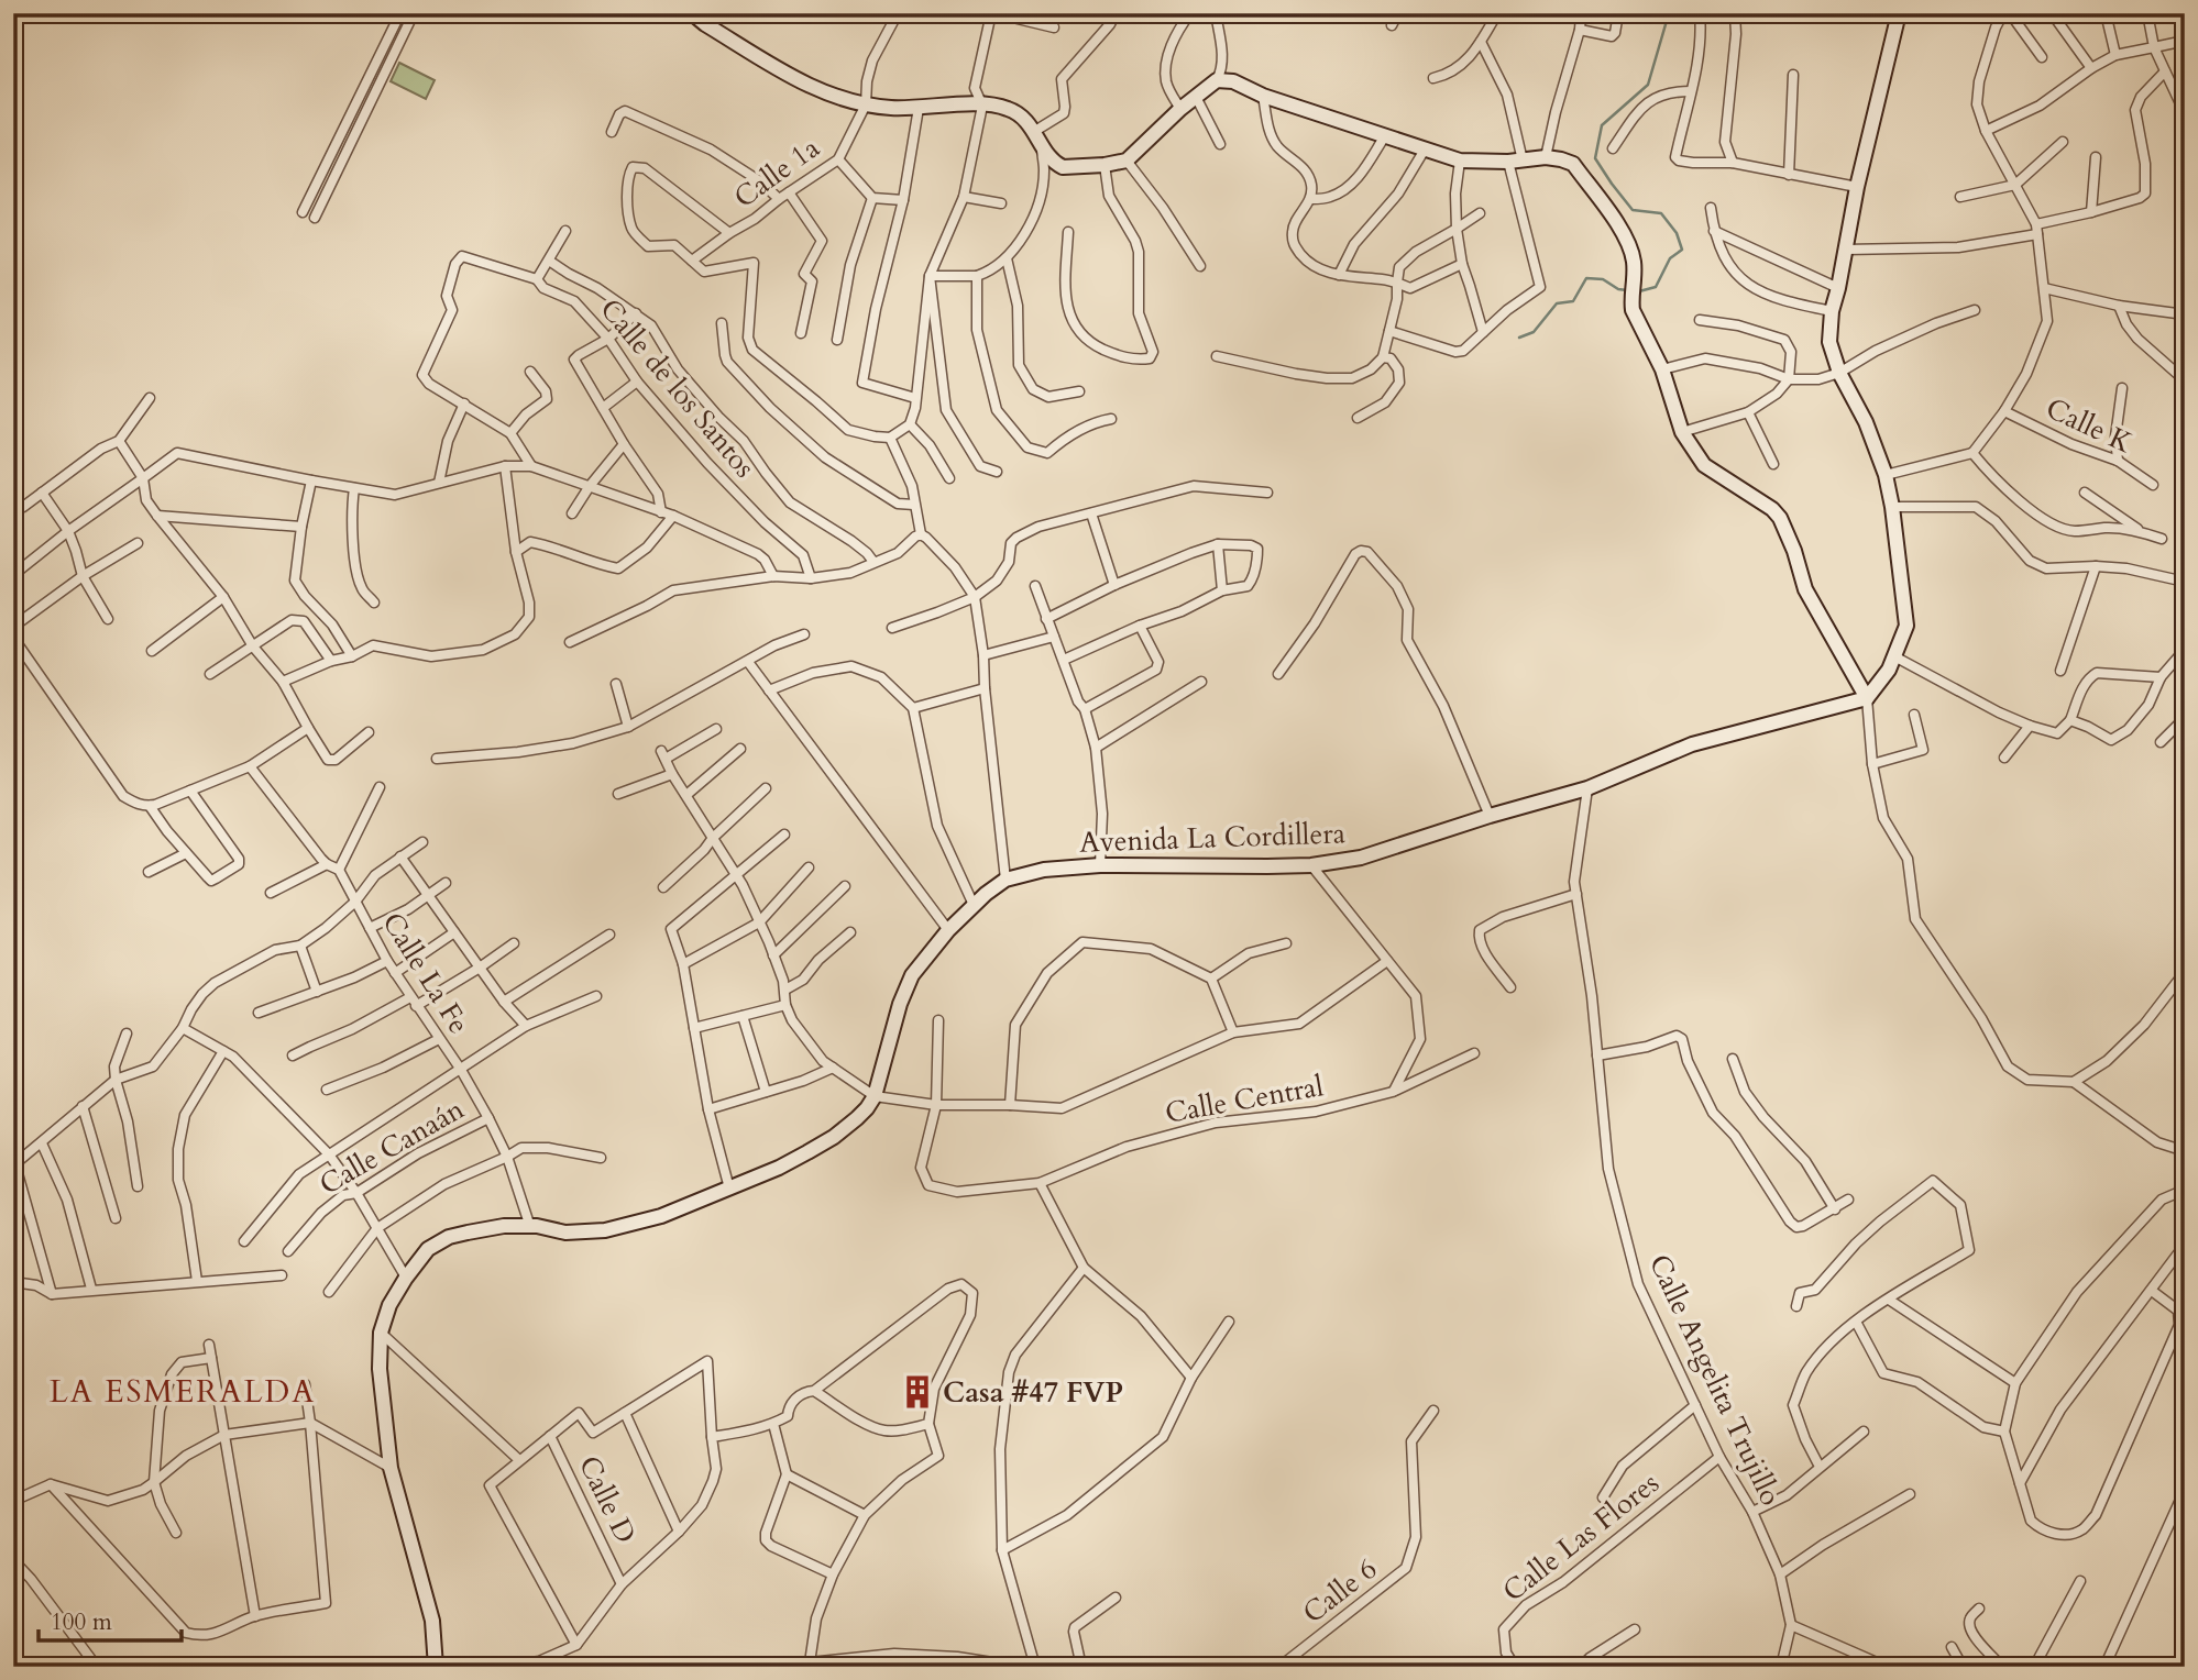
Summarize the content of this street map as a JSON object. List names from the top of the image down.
{
  "streets": {
    "main road": ["Avenida La Cordillera"],
    "street": [
      "Calle 1a",
      "Calle de los Santos",
      "Calle K",
      "Calle La Fe",
      "Calle Central",
      "Calle Canaán",
      "Calle Angelita Trujillo",
      "Calle D",
      "Calle Las Flores",
      "Calle 6"
    ]
  },
  "crossings": [
    ["Avenida La Cordillera", "Calle La Fe"],
    ["Avenida La Cordillera", "Calle Angelita Trujillo"],
    ["Calle La Fe", "Calle Canaán"],
    ["Calle Angelita Trujillo", "Calle Las Flores"]
  ],
  "districts": ["LA ESMERALDA"],
  "places": {
    "building": ["Casa #47 FVP"]
  },
  "scale_bar": "100 m"
}
